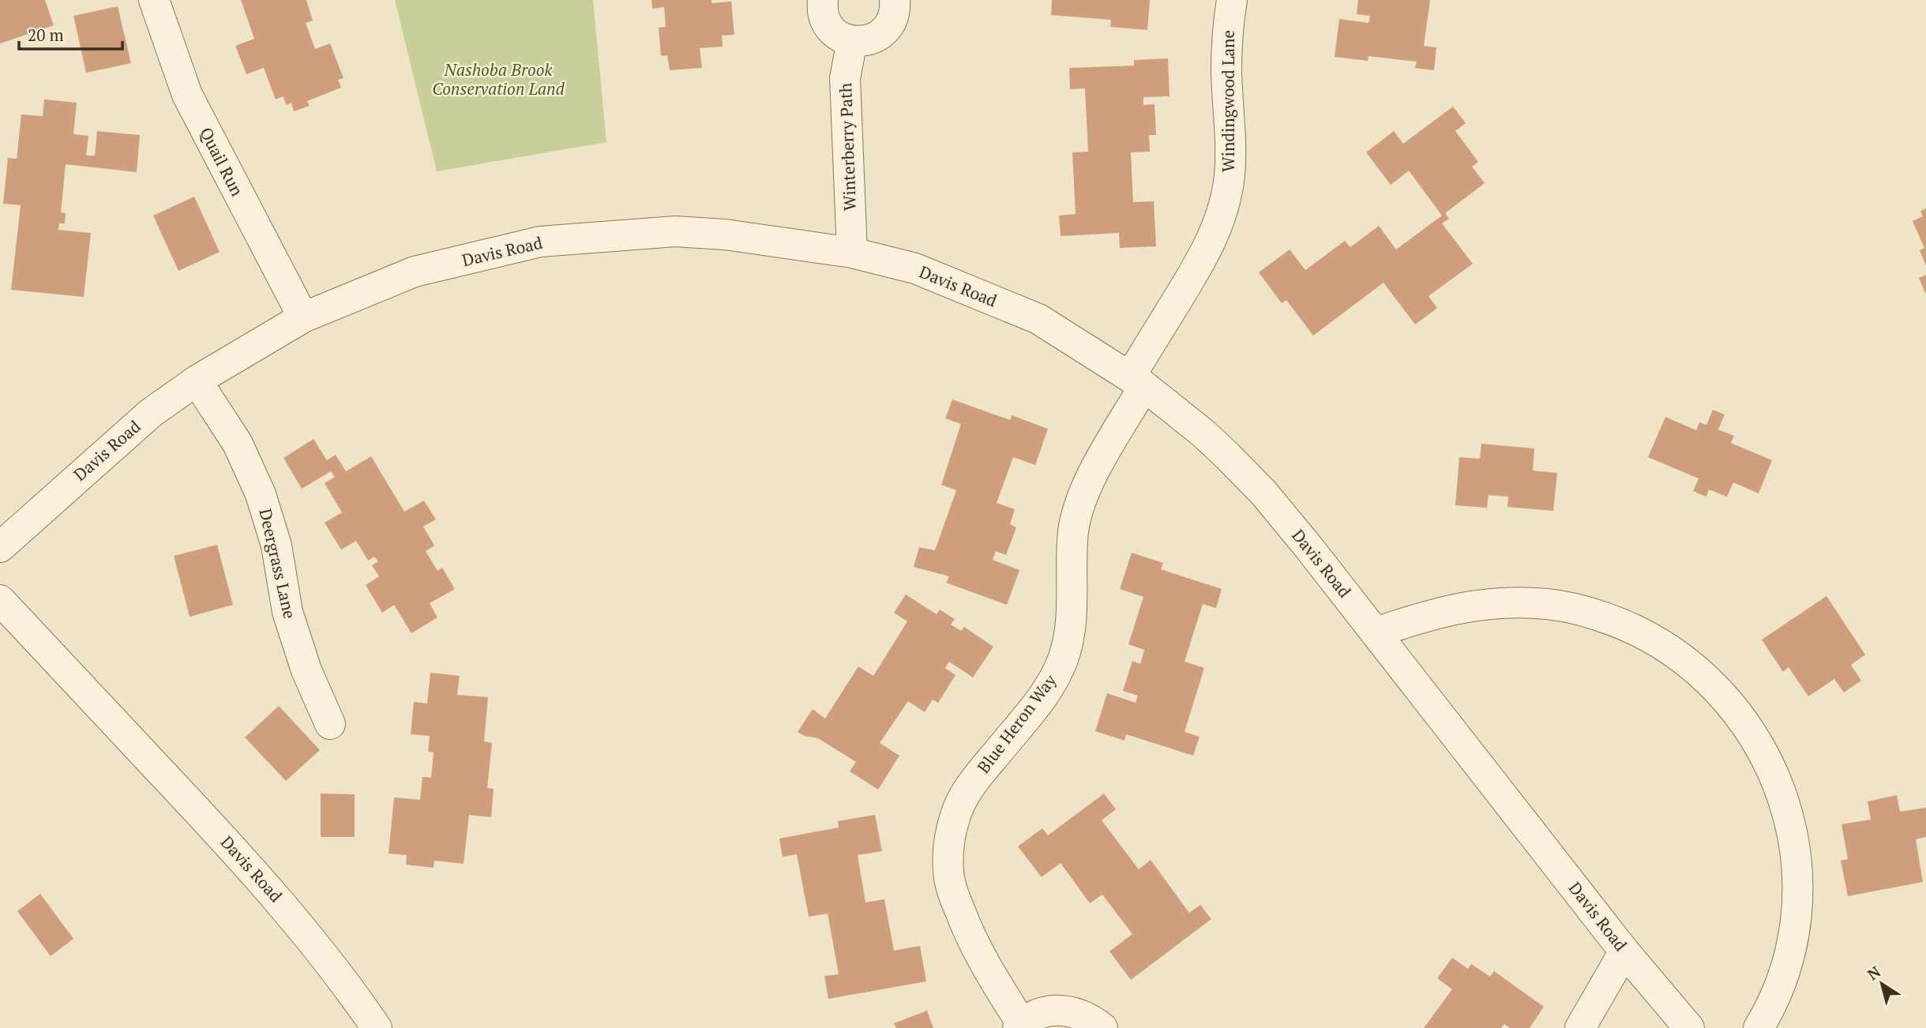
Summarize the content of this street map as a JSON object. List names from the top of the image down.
{
  "streets": {
    "street": [
      "Windingwood Lane",
      "Winterberry Path",
      "Quail Run",
      "Davis Road",
      "Deergrass Lane",
      "Blue Heron Way"
    ]
  },
  "crossings": [
    ["Windingwood Lane", "Davis Road"],
    ["Windingwood Lane", "Blue Heron Way"],
    ["Winterberry Path", "Davis Road"],
    ["Quail Run", "Davis Road"],
    ["Davis Road", "Deergrass Lane"],
    ["Davis Road", "Blue Heron Way"]
  ],
  "parks": ["Nashoba Brook Conservation Land"],
  "scale_bar": "20 m",
  "north": "top left"
}
